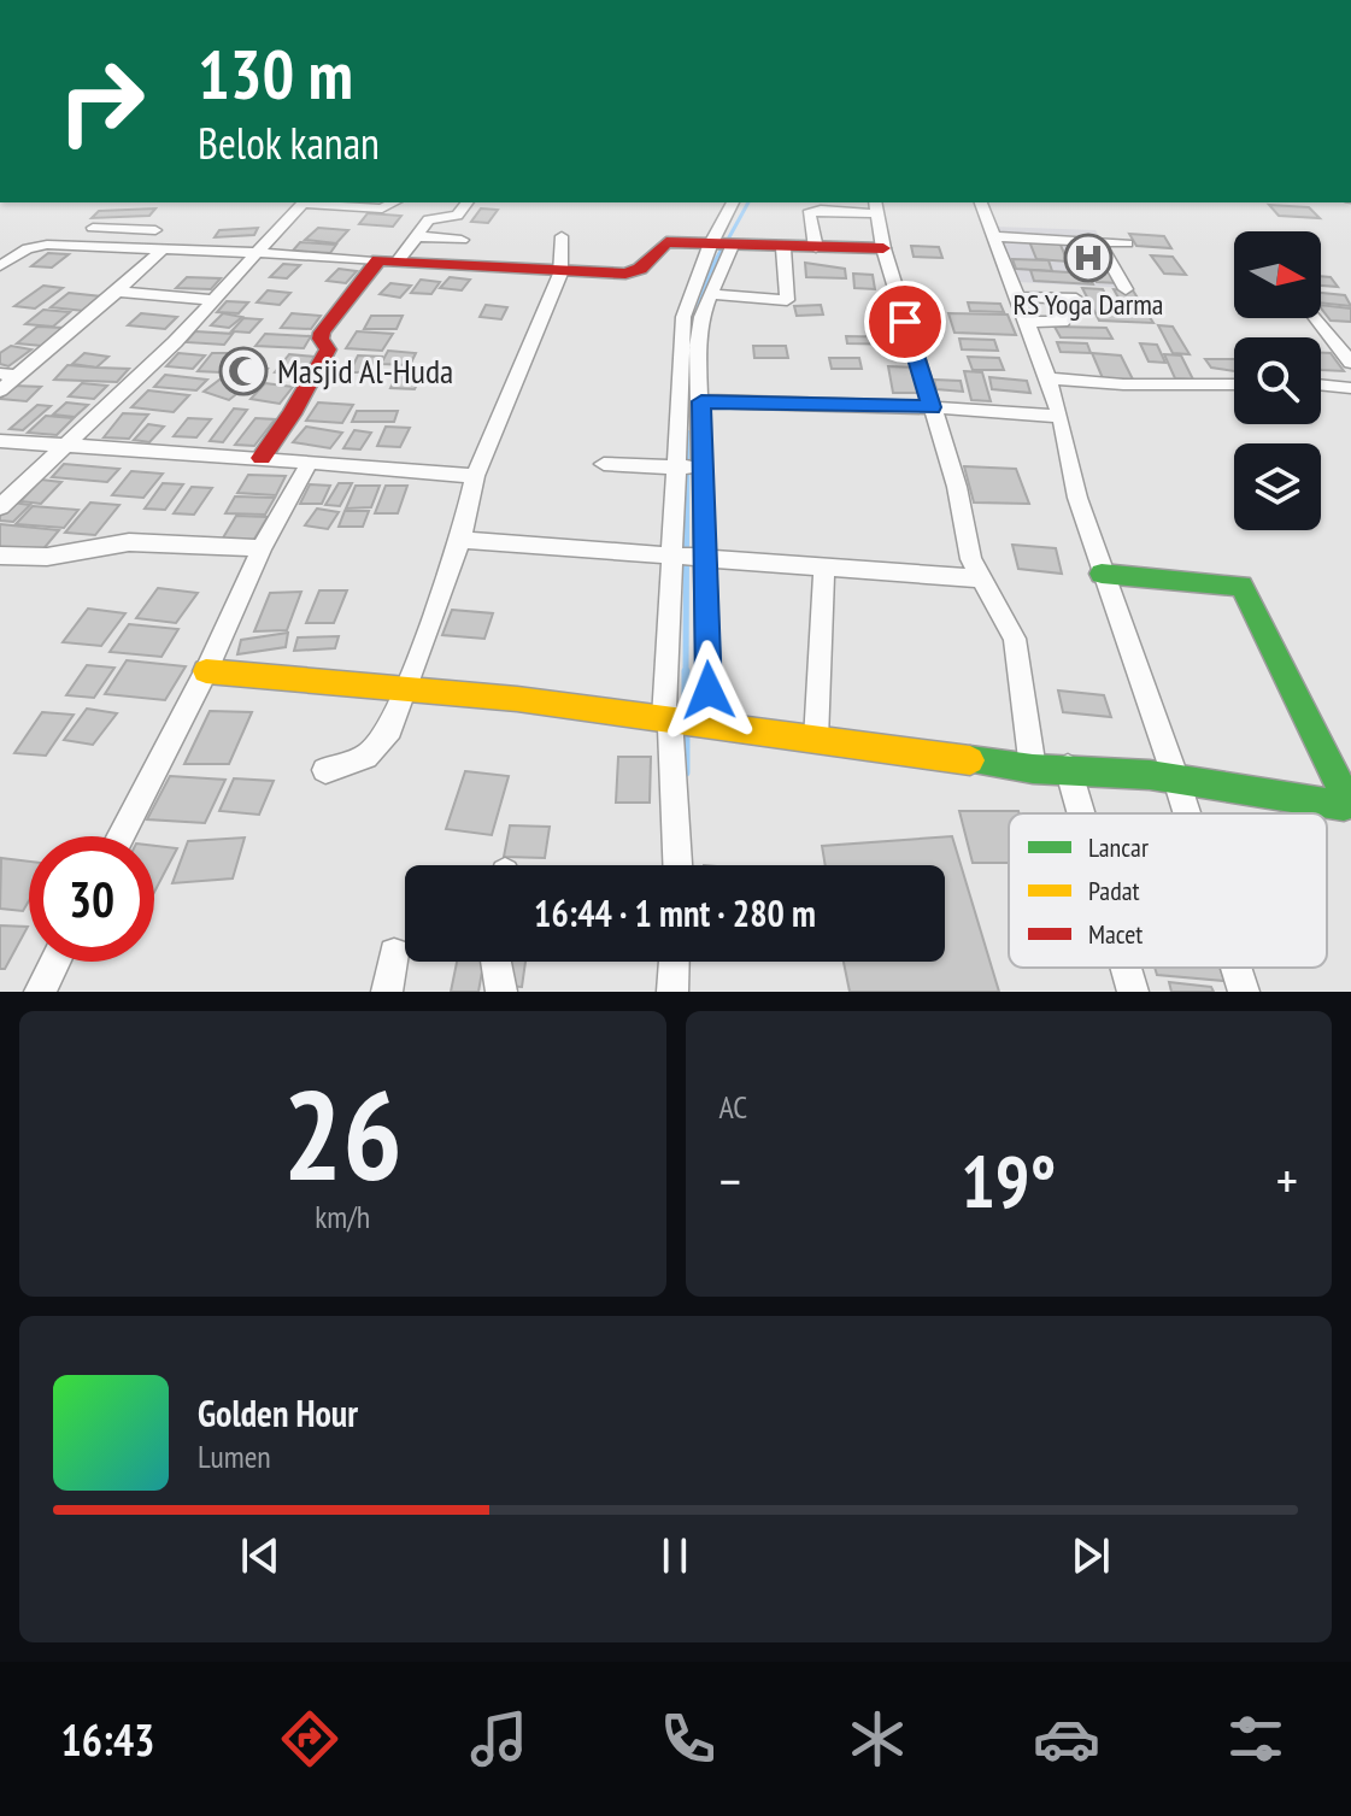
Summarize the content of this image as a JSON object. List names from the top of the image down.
{
  "places": {
    "hospital": ["RS Yoga Darma"],
    "mosque": ["Masjid Al-Huda"]
  },
  "legend": ["Lancar", "Padat", "Macet"],
  "north": "right",
  "page": {
    "turn": ["130 m", "Belok kanan"],
    "limit": "30",
    "trip": "16:44 · 1 mnt · 280 m",
    "tile": [
      ["26", "km/h"],
      "AC"
    ],
    "heat": ["−", "19°", "+"],
    "song": ["Golden Hour", "Lumen"],
    "tabs": "16:43"
  }
}
